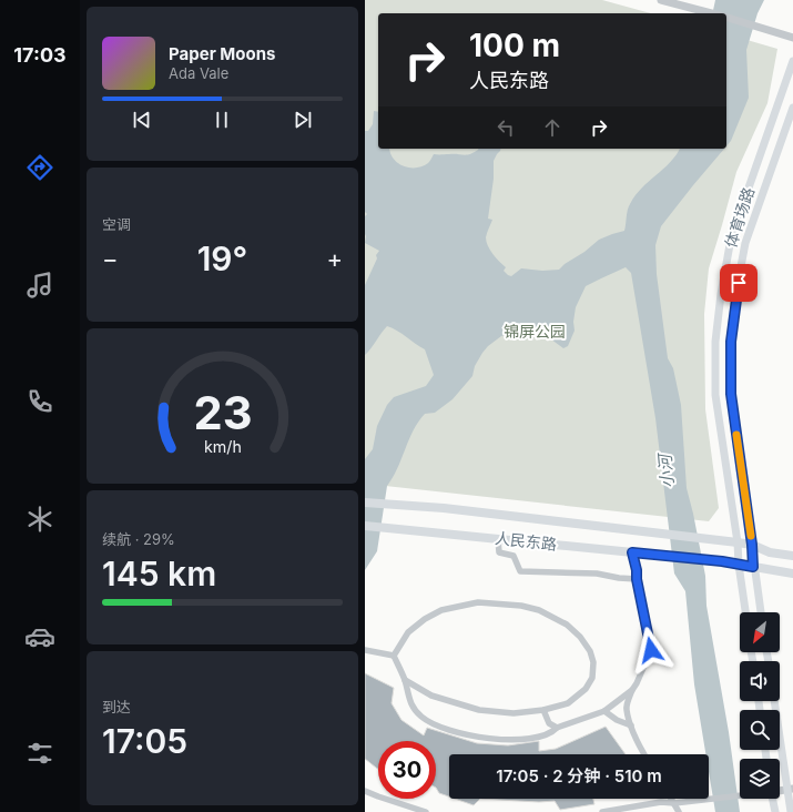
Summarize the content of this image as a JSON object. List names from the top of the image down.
{
  "streets": {
    "main road": ["体育场路", "人民东路"]
  },
  "crossings": [
    ["体育场路", "人民东路"]
  ],
  "water": ["小河"],
  "parks": ["锦屏公园"],
  "north": "bottom left",
  "page": {
    "tabs": "17:03",
    "turn": ["100 m", "人民东路"],
    "song": ["Paper Moons", "Ada Vale"],
    "tile": [
      "空调",
      ["续航 · 29%", "145 km"],
      ["到达", "17:05"]
    ],
    "heat": ["−", "19°", "+"],
    "limit": "30",
    "trip": "17:05 · 2 分钟 · 510 m",
    "gauge": ["23", "km/h"]
  }
}
